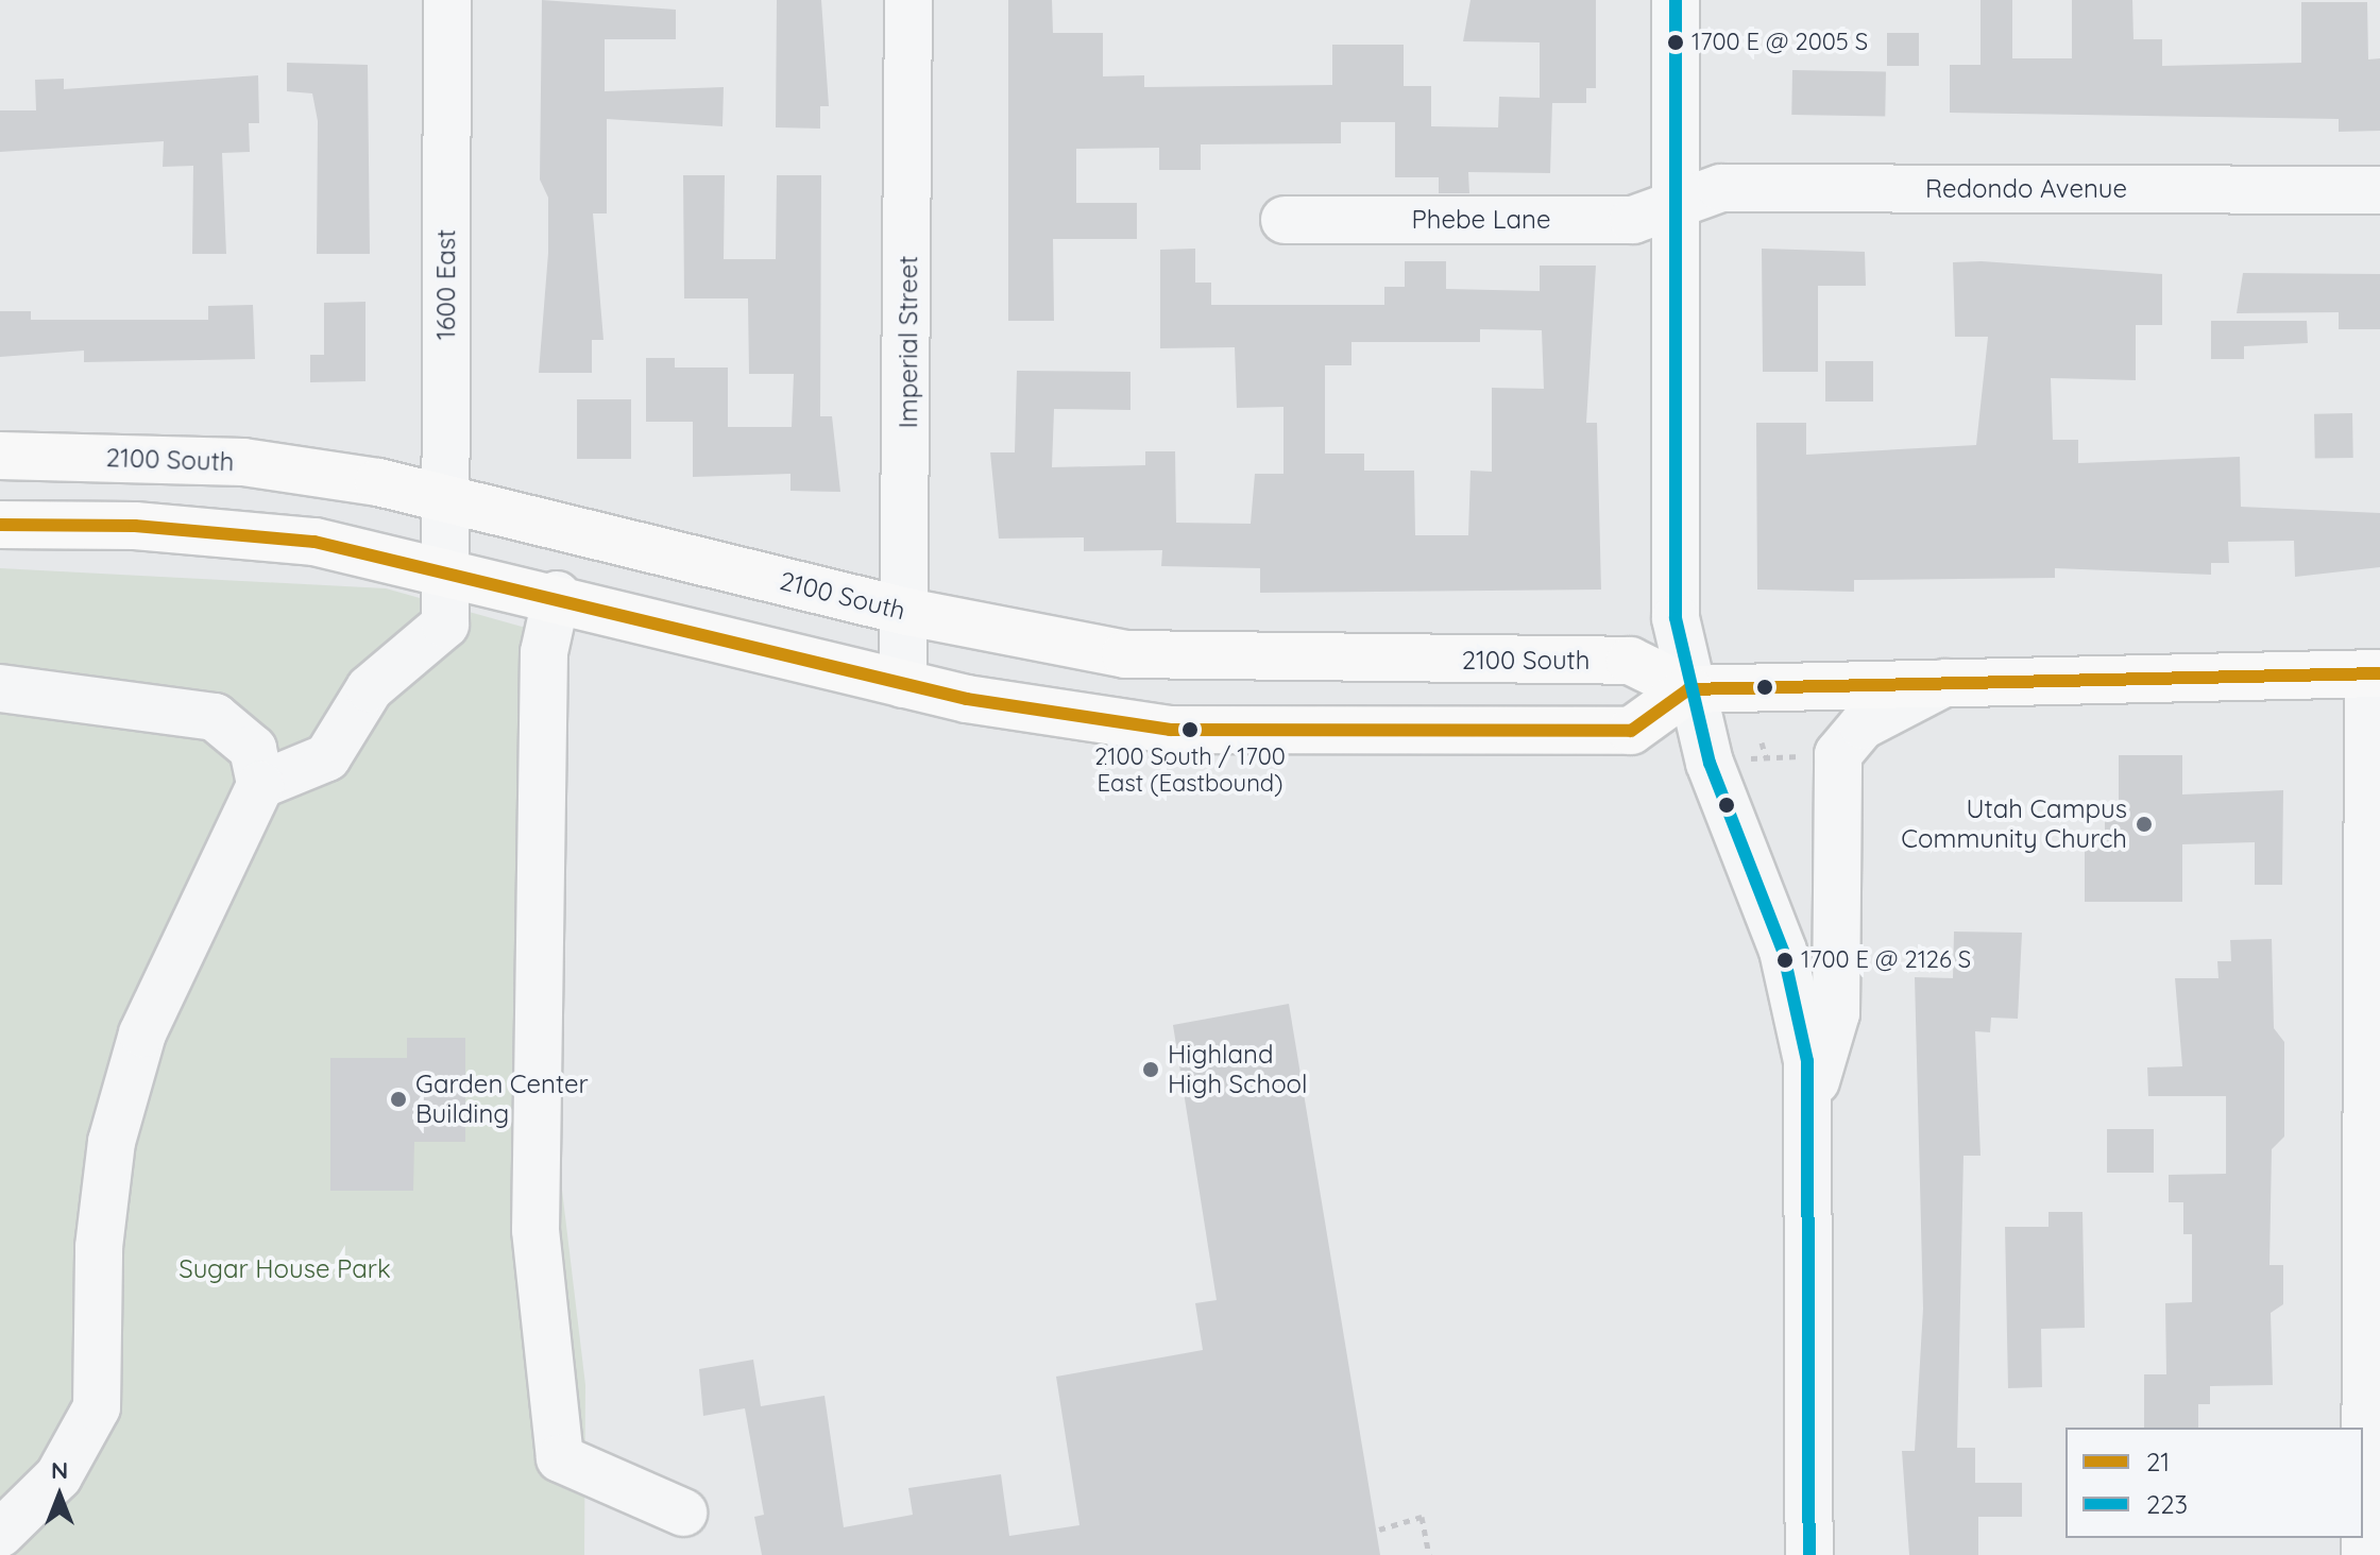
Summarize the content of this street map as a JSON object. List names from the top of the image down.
{
  "streets": {
    "main road": ["2100 South"],
    "street": [
      "Redondo Avenue",
      "Phebe Lane",
      "1600 East",
      "Imperial Street"
    ]
  },
  "crossings": [
    ["Redondo Avenue", "Phebe Lane"],
    ["1600 East", "2100 South"],
    ["Imperial Street", "2100 South"]
  ],
  "parks": ["Sugar House Park"],
  "places": [
    "1700 E @ 2005 S",
    "2100 South / 1700 East (Eastbound)",
    "Utah Campus Community Church",
    "1700 E @ 2126 S",
    "Highland High School",
    "Garden Center Building"
  ],
  "lines": ["transit line 223", "transit line 21"],
  "legend": ["21", "223"],
  "north": "top"
}
